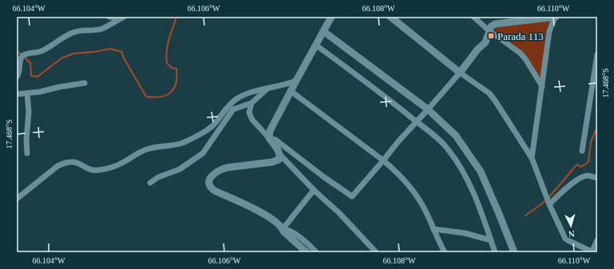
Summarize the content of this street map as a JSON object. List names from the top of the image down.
{
  "places": {
    "transit": ["Parada 113"]
  },
  "north": "bottom",
  "coordinates": [
    "66.104°W",
    "66.106°W",
    "66.108°W",
    "66.110°W",
    "17.468°S"
  ]
}
